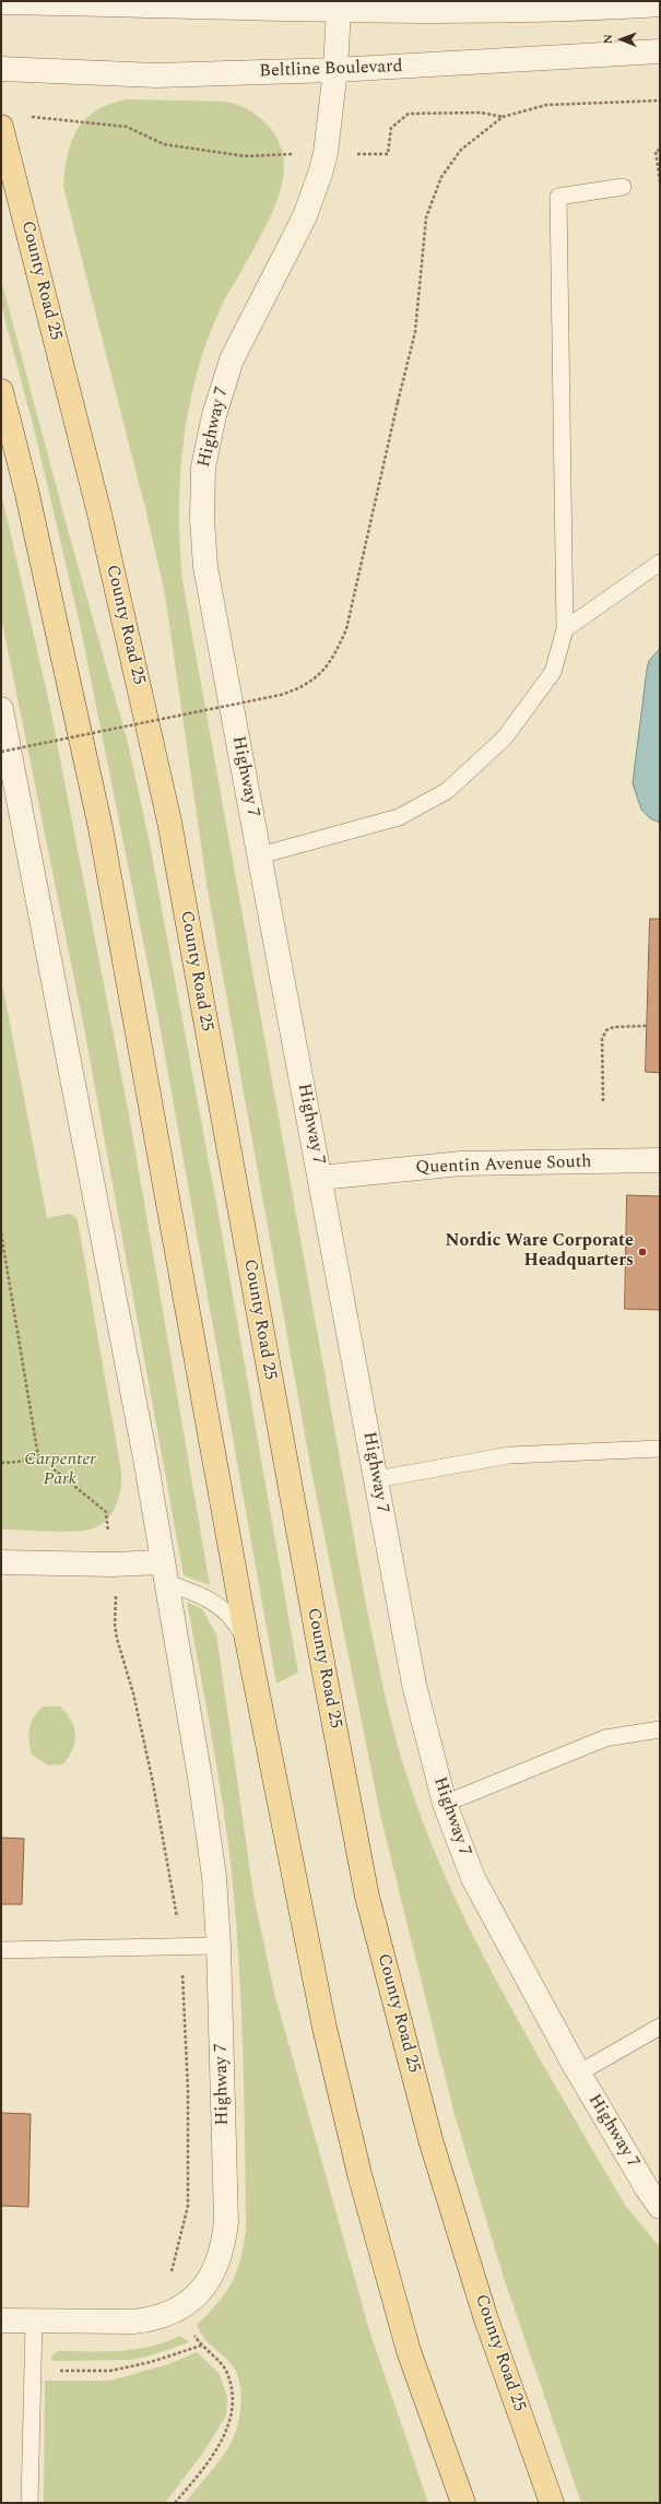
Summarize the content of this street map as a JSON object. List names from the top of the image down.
{
  "streets": {
    "main road": ["County Road 25"],
    "street": ["Beltline Boulevard", "Highway 7", "Quentin Avenue South"]
  },
  "crossings": [
    ["Beltline Boulevard", "Highway 7"],
    ["Highway 7", "Quentin Avenue South"]
  ],
  "parks": ["Carpenter Park"],
  "places": ["Nordic Ware Corporate Headquarters"],
  "north": "left"
}
